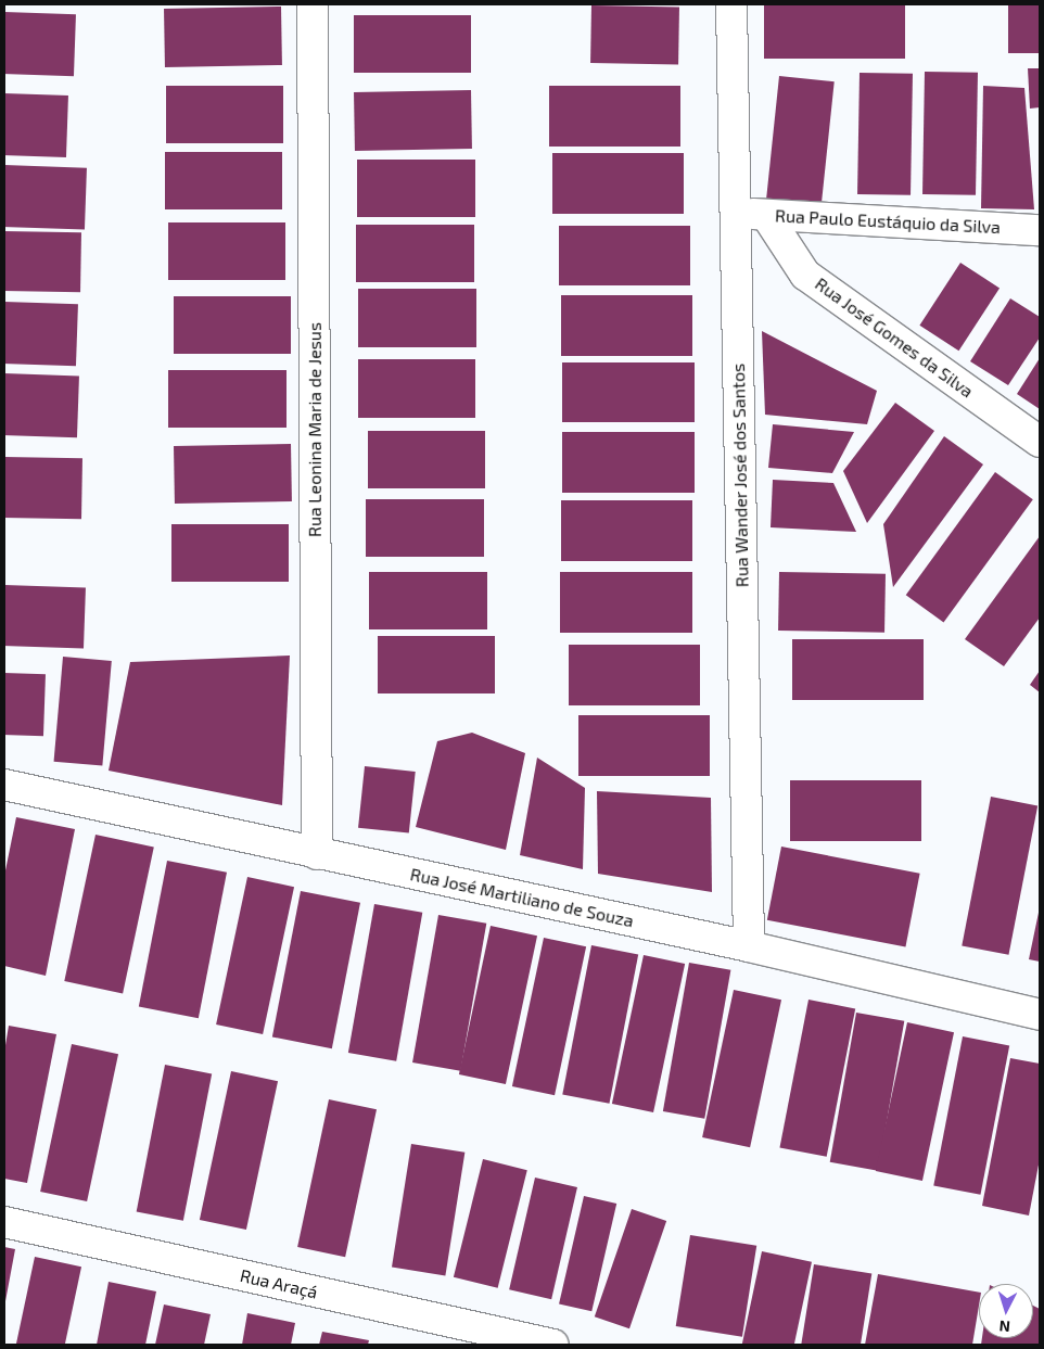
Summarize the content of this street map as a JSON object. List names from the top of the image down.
{
  "streets": {
    "street": [
      "Rua Paulo Eustáquio da Silva",
      "Rua José Gomes da Silva",
      "Rua Leonina Maria de Jesus",
      "Rua Wander José dos Santos",
      "Rua José Martiliano de Souza",
      "Rua Araçá"
    ]
  },
  "crossings": [
    ["Rua Paulo Eustáquio da Silva", "Rua José Gomes da Silva"],
    ["Rua Paulo Eustáquio da Silva", "Rua Wander José dos Santos"],
    ["Rua Leonina Maria de Jesus", "Rua José Martiliano de Souza"],
    ["Rua Wander José dos Santos", "Rua José Martiliano de Souza"]
  ],
  "north": "bottom"
}
